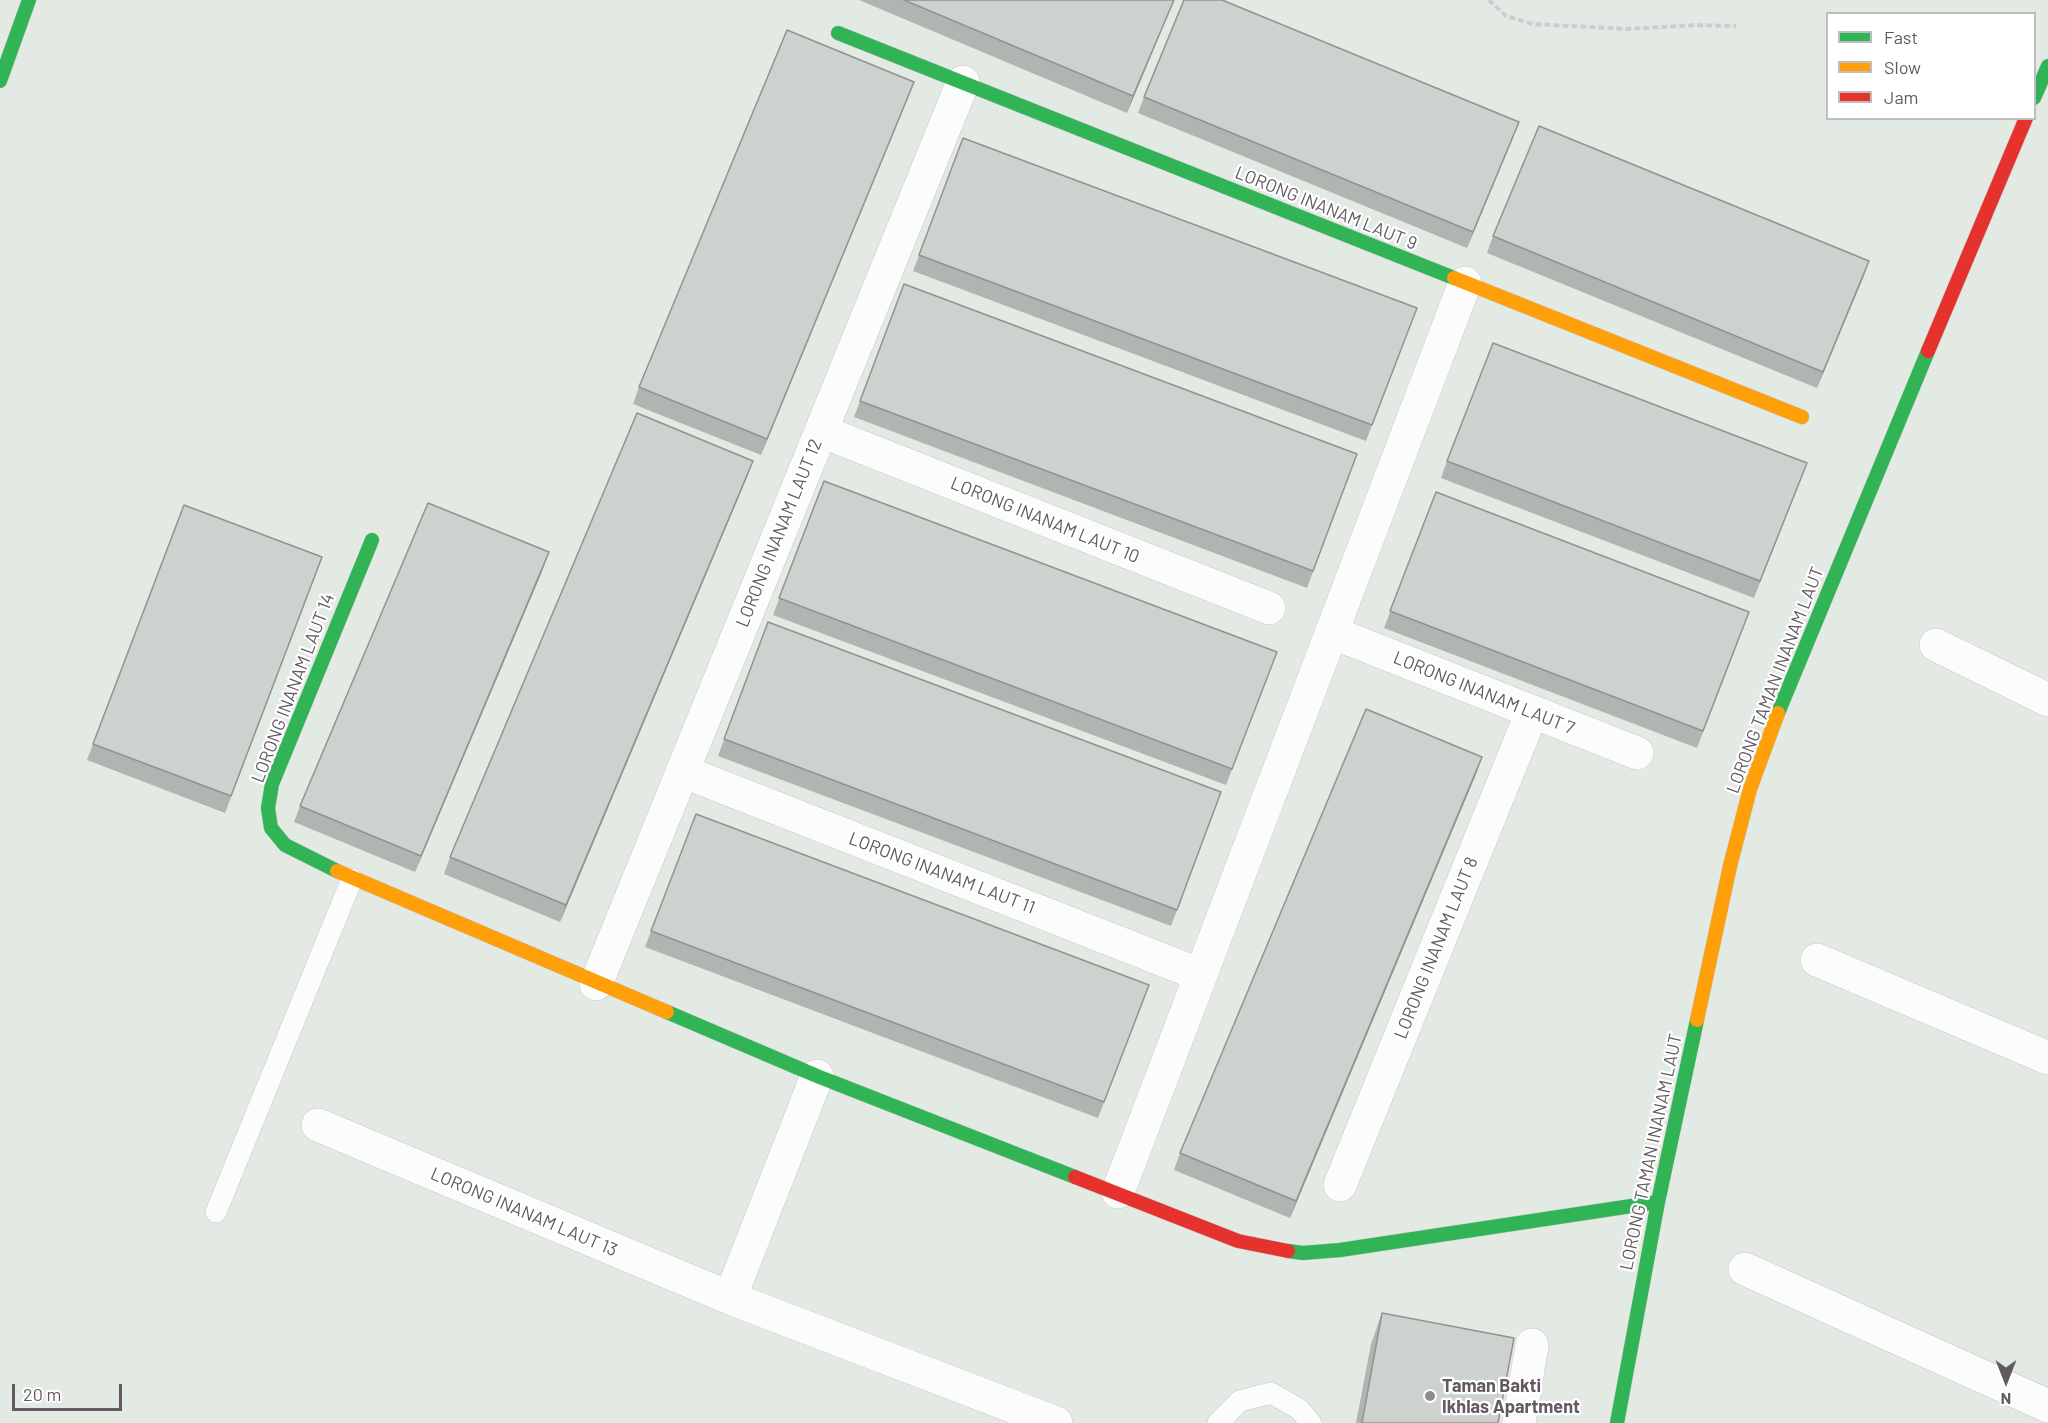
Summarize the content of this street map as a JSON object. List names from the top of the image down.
{
  "streets": {
    "main road": ["LORONG INANAM LAUT 9", "LORONG TAMAN INANAM LAUT", "LORONG INANAM LAUT 14"],
    "street": [
      "LORONG INANAM LAUT 10",
      "LORONG INANAM LAUT 12",
      "LORONG INANAM LAUT 7",
      "LORONG INANAM LAUT 11",
      "LORONG INANAM LAUT 8",
      "LORONG INANAM LAUT 13"
    ]
  },
  "crossings": [
    ["LORONG INANAM LAUT 9", "LORONG INANAM LAUT 12"],
    ["LORONG INANAM LAUT 10", "LORONG INANAM LAUT 12"],
    ["LORONG INANAM LAUT 12", "LORONG INANAM LAUT 14"],
    ["LORONG INANAM LAUT 12", "LORONG INANAM LAUT 11"],
    ["LORONG TAMAN INANAM LAUT", "LORONG INANAM LAUT 14"],
    ["LORONG INANAM LAUT 7", "LORONG INANAM LAUT 8"]
  ],
  "places": ["Taman Bakti Ikhlas Apartment"],
  "legend": ["Fast", "Slow", "Jam"],
  "scale_bar": "20 m",
  "north": "bottom"
}
